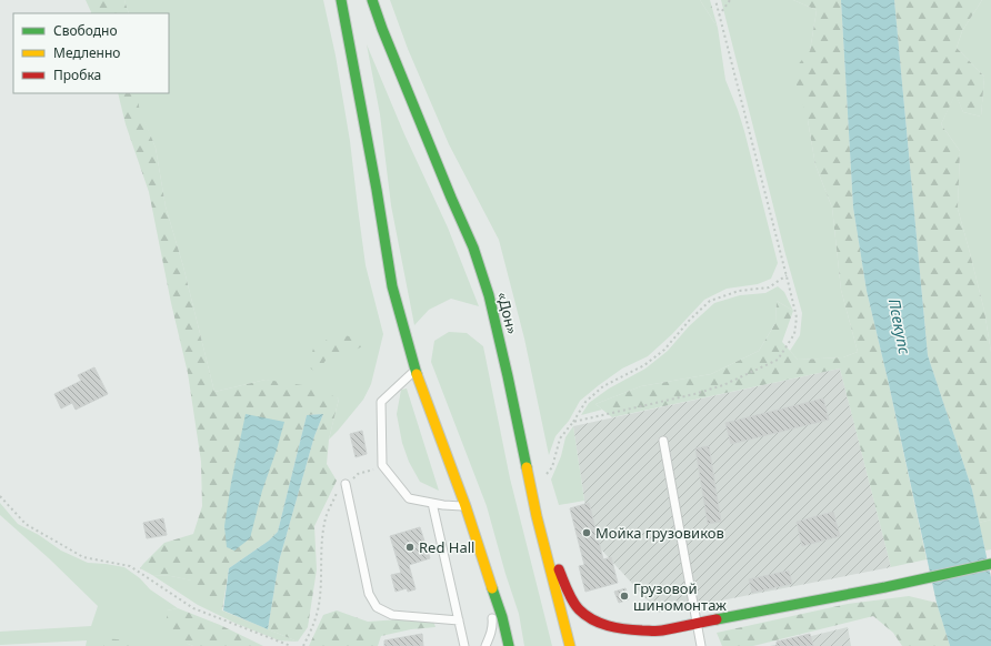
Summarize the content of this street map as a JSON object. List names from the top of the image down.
{
  "streets": {
    "main road": ["«Дон»"]
  },
  "water": ["Псекупс"],
  "places": ["Мойка грузовиков", "Red Hall", "Грузовой шиномонтаж"],
  "legend": ["Свободно", "Медленно", "Пробка"]
}
